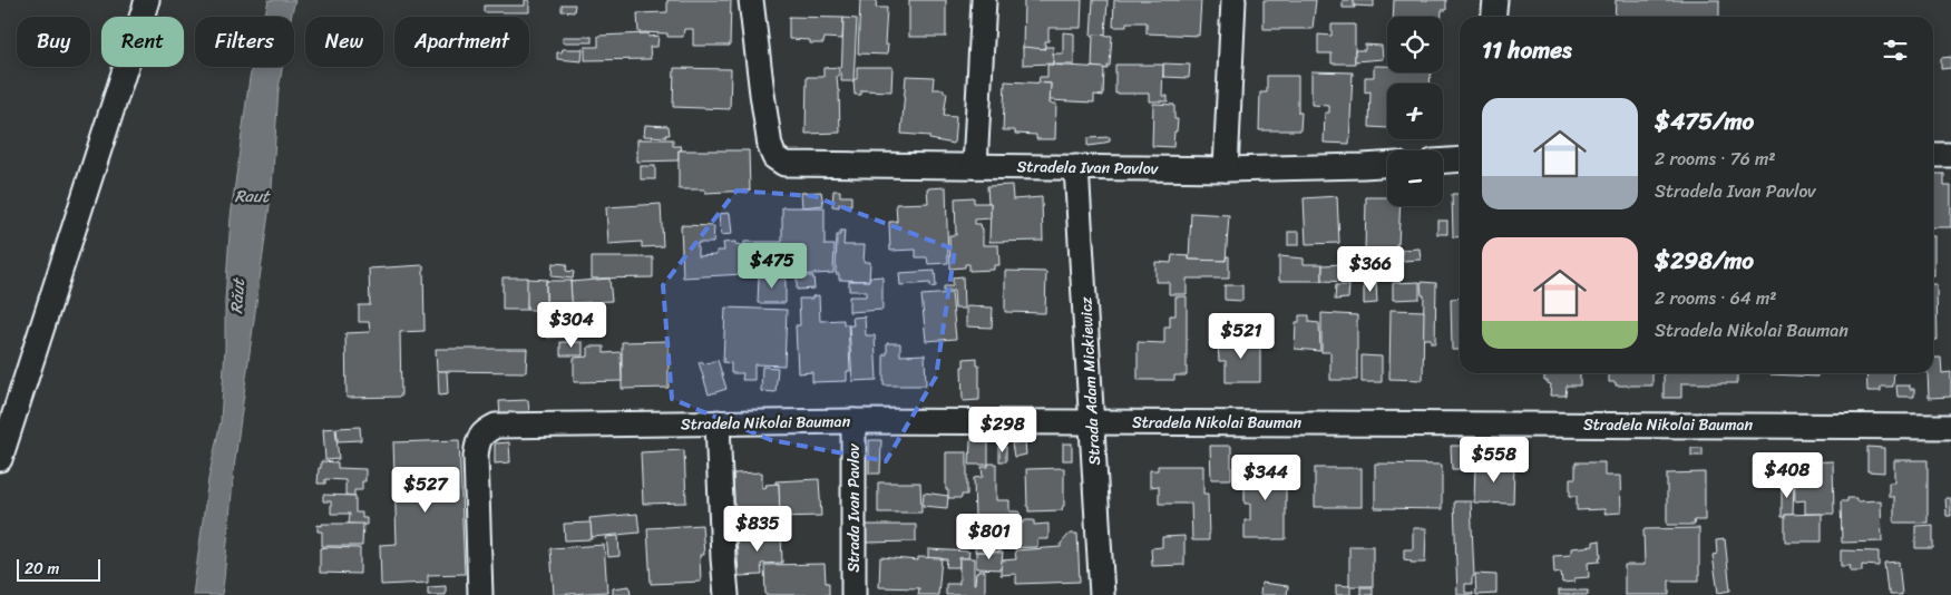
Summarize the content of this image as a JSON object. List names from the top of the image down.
{
  "streets": {
    "street": [
      "Stradela Ivan Pavlov",
      "Strada Adam Mickiewicz",
      "Stradela Nikolai Bauman",
      "Strada Ivan Pavlov"
    ]
  },
  "crossings": [
    ["Stradela Ivan Pavlov", "Strada Adam Mickiewicz"],
    ["Strada Adam Mickiewicz", "Stradela Nikolai Bauman"],
    ["Stradela Nikolai Bauman", "Strada Ivan Pavlov"]
  ],
  "water": ["Raut", "Răut"],
  "scale_bar": "20 m",
  "page": {
    "map_buttons": ["+", "−"],
    "chip": [
      "Buy",
      "Rent",
      "Filters",
      "New",
      "Apartment"
    ],
    "heading": "11 homes",
    "list": [
      {
        "name": "$475/mo",
        "note": "2 rooms · 76 m² · Stradela Ivan Pavlov"
      },
      {
        "name": "$298/mo",
        "note": "2 rooms · 64 m² · Stradela Nikolai Bauman"
      }
    ],
    "price": [
      "$475",
      "$366",
      "$304",
      "$521",
      "$298",
      "$558",
      "$408",
      "$344",
      "$527",
      "$835",
      "$801"
    ],
    "scale": "20 m"
  }
}
